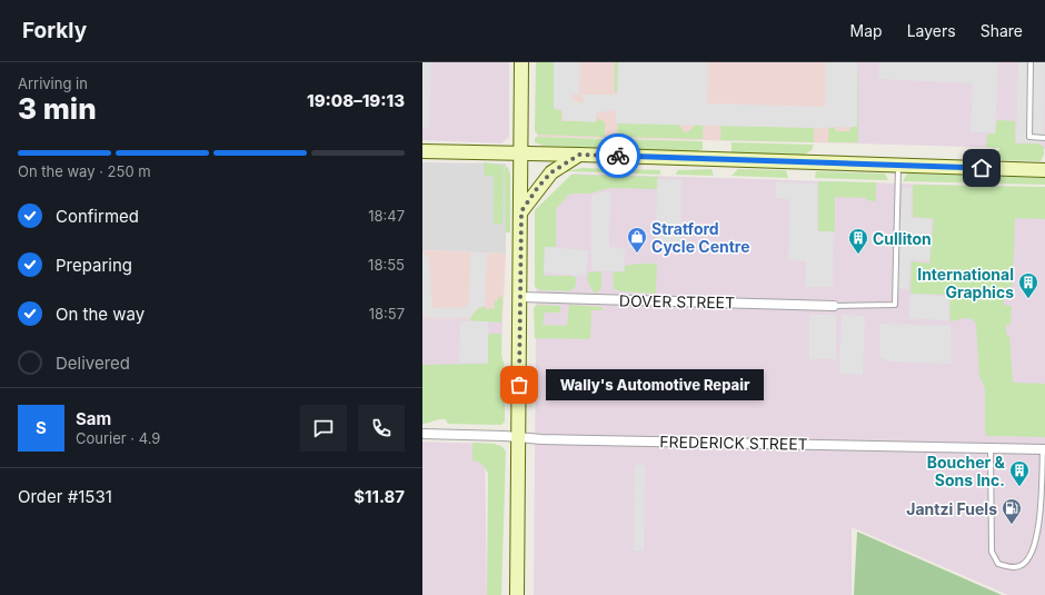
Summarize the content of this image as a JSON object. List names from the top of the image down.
{
  "streets": {
    "street": ["DOVER STREET", "FREDERICK STREET"]
  },
  "places": {
    "shop": ["Stratford Cycle Centre"],
    "building": ["Culliton", "International Graphics", "Boucher & Sons Inc."],
    "other": ["Wally's Automotive Repair"],
    "fuel station": ["Jantzi Fuels"]
  },
  "page": {
    "header": "Forkly",
    "nav": ["Map", "Layers", "Share"],
    "heading": ["3 min", "Arriving in", "19:08–19:13"],
    "panel": [
      "Sam",
      "Courier · 4.9",
      "Order #1531",
      "$11.87"
    ],
    "bar": "On the way · 250 m",
    "list": [
      ["Confirmed", "18:47"],
      ["Preparing", "18:55"],
      ["On the way", "18:57"],
      "Delivered"
    ],
    "bubble": "Wally's Automotive Repair",
    "round": "S"
  }
}
